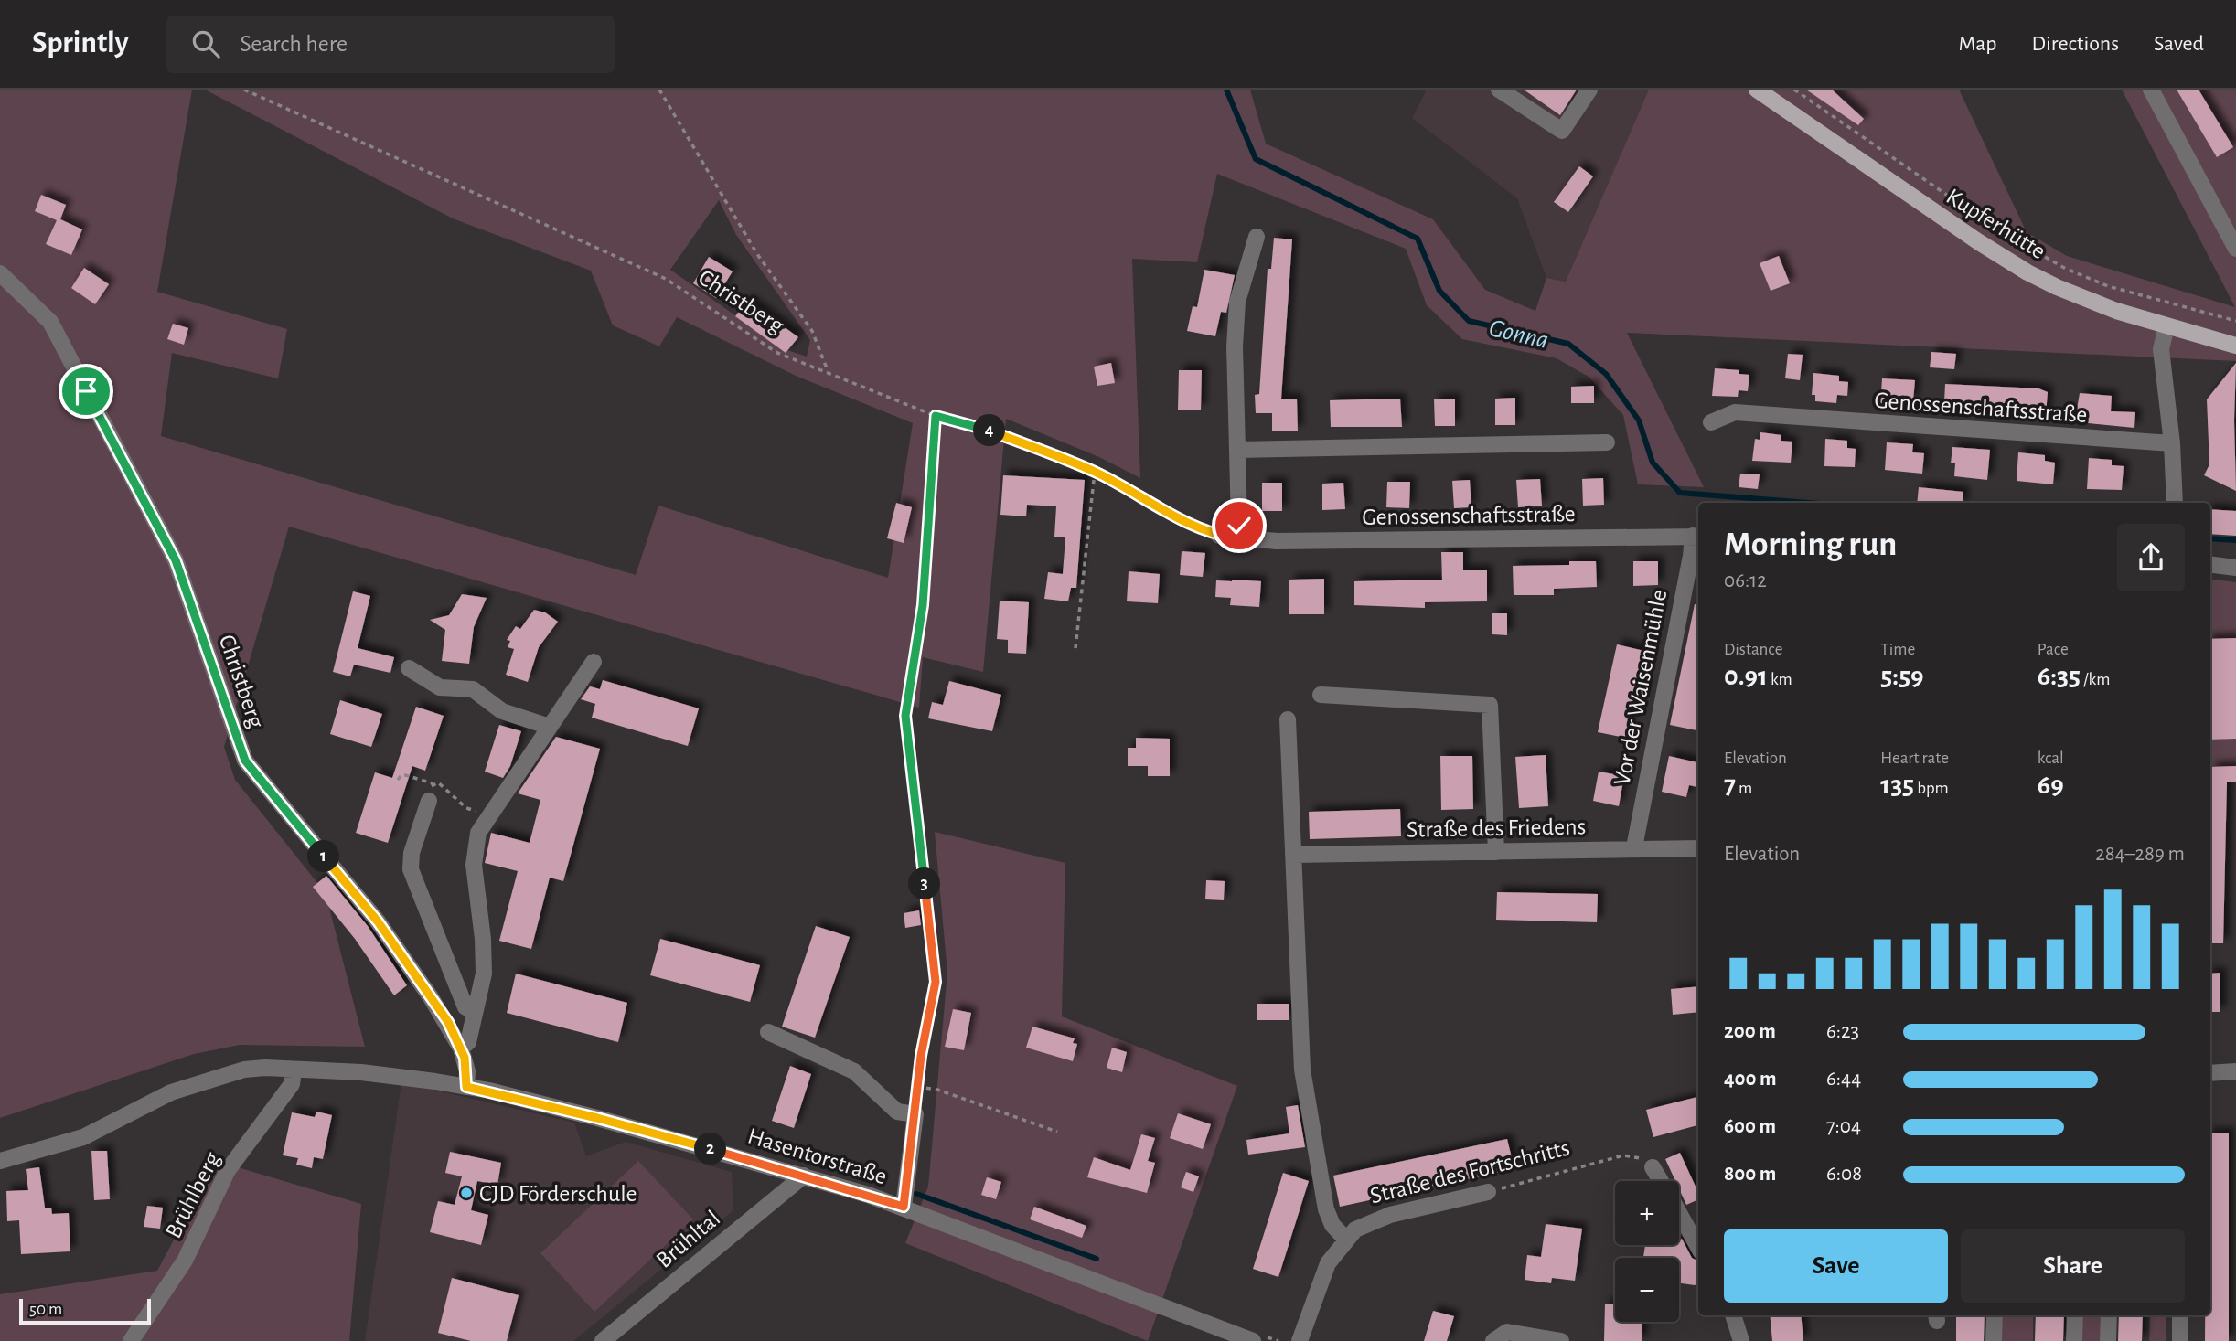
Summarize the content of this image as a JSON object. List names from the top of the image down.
{
  "streets": {
    "main road": ["Kupferhütte"],
    "street": [
      "Christberg",
      "Genossenschaftsstraße",
      "Vor der Waisenmühle",
      "Straße des Friedens",
      "Hasentorstraße",
      "Straße des Fortschritts",
      "Brühlberg",
      "Brühltal"
    ]
  },
  "crossings": [
    ["Christberg", "Genossenschaftsstraße"],
    ["Christberg", "Hasentorstraße"],
    ["Genossenschaftsstraße", "Vor der Waisenmühle"],
    ["Vor der Waisenmühle", "Straße des Friedens"],
    ["Hasentorstraße", "Brühltal"]
  ],
  "water": ["Gonna"],
  "places": ["CJD Förderschule"],
  "scale_bar": "50 m",
  "page": {
    "header": "Sprintly",
    "search": "Search here",
    "nav": ["Map", "Directions", "Saved"],
    "pins": [
      "4",
      "1",
      "3",
      "2"
    ],
    "heading": ["Morning run", "06:12"],
    "stats": [
      ["Distance", "0.91 km"],
      ["Time", "5:59"],
      ["Pace", "6:35 /km"],
      ["Elevation", "7 m"],
      ["Heart rate", "135 bpm"],
      ["kcal", "69"]
    ],
    "chart": ["Elevation", "284–289 m"],
    "list": [
      {
        "name": "200 m",
        "note": "6:23"
      },
      {
        "name": "400 m",
        "note": "6:44"
      },
      {
        "name": "600 m",
        "note": "7:04"
      },
      {
        "name": "800 m",
        "note": "6:08"
      }
    ],
    "map_buttons": ["+", "−"],
    "buttons": ["Save", "Share"],
    "scale": "50 m"
  }
}
